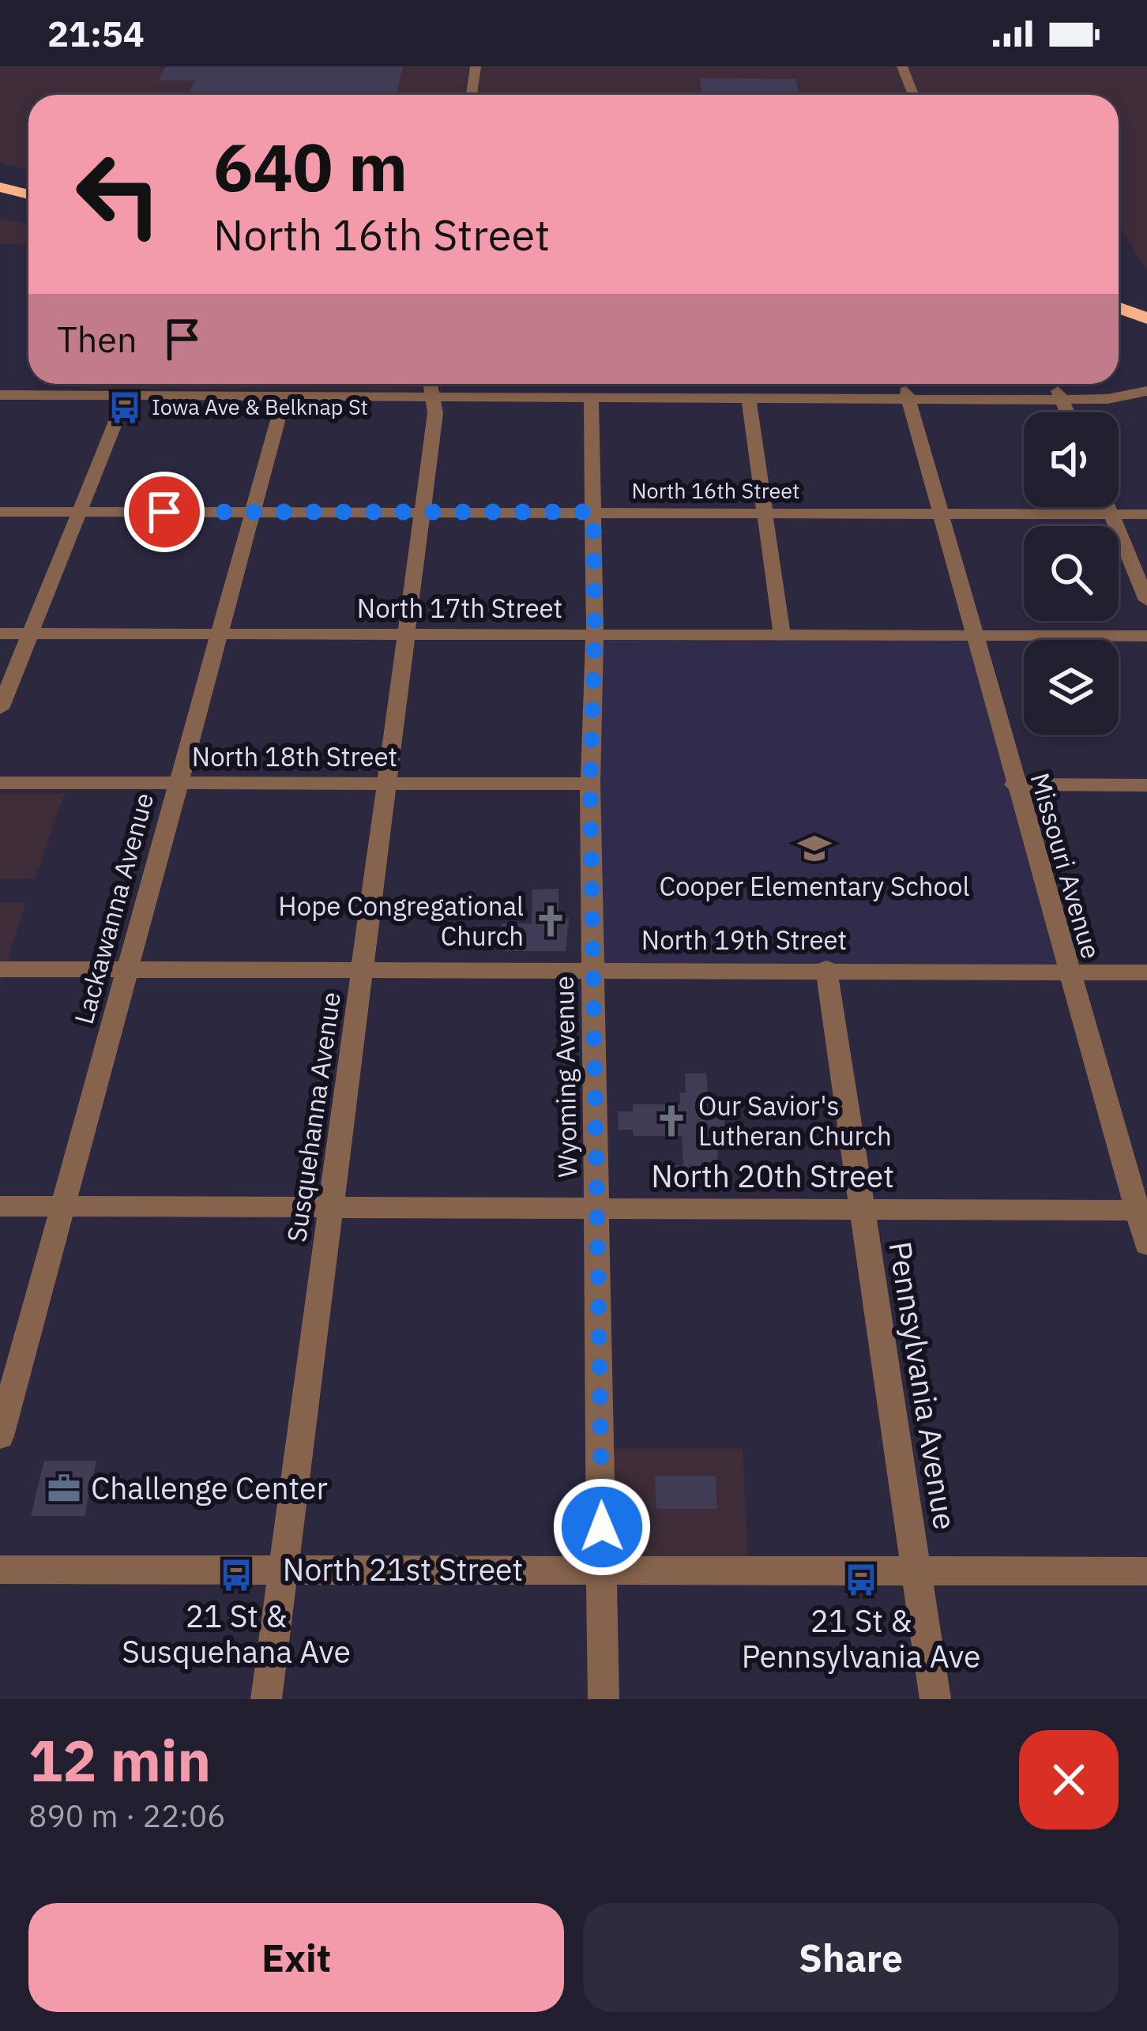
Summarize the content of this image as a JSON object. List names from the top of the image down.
{
  "streets": {
    "street": [
      "North 16th Street",
      "North 17th Street",
      "North 18th Street",
      "Missouri Avenue",
      "Lackawanna Avenue",
      "North 19th Street",
      "Wyoming Avenue",
      "Susquehanna Avenue",
      "North 20th Street",
      "Pennsylvania Avenue",
      "North 21st Street"
    ]
  },
  "crossings": [
    ["North 16th Street", "Missouri Avenue"],
    ["North 16th Street", "Lackawanna Avenue"],
    ["North 16th Street", "Wyoming Avenue"],
    ["North 16th Street", "Susquehanna Avenue"],
    ["North 17th Street", "Missouri Avenue"],
    ["North 17th Street", "Lackawanna Avenue"],
    ["North 17th Street", "Wyoming Avenue"],
    ["North 17th Street", "Susquehanna Avenue"],
    ["North 18th Street", "Lackawanna Avenue"],
    ["North 18th Street", "Wyoming Avenue"],
    ["North 18th Street", "Susquehanna Avenue"],
    ["Missouri Avenue", "North 19th Street"],
    ["Missouri Avenue", "North 20th Street"],
    ["Lackawanna Avenue", "North 19th Street"],
    ["Lackawanna Avenue", "North 20th Street"],
    ["North 19th Street", "Wyoming Avenue"],
    ["North 19th Street", "Susquehanna Avenue"],
    ["North 19th Street", "Pennsylvania Avenue"],
    ["Wyoming Avenue", "North 20th Street"],
    ["Wyoming Avenue", "North 21st Street"],
    ["Susquehanna Avenue", "North 20th Street"],
    ["Susquehanna Avenue", "North 21st Street"],
    ["North 20th Street", "Pennsylvania Avenue"],
    ["Pennsylvania Avenue", "North 21st Street"]
  ],
  "places": {
    "bus stop": ["Iowa Ave & Belknap St", "21 St & Susquehana Ave", "21 St & Pennsylvania Ave"],
    "school or university": ["Cooper Elementary School"],
    "church": ["Hope Congregational Church", "Our Savior's Lutheran Church"],
    "office": ["Challenge Center"]
  },
  "page": {
    "status": "21:54",
    "turn": ["640 m", "North 16th Street"],
    "then": "Then",
    "heading": ["12 min", "890 m · 22:06"],
    "buttons": ["Exit", "Share"]
  }
}
